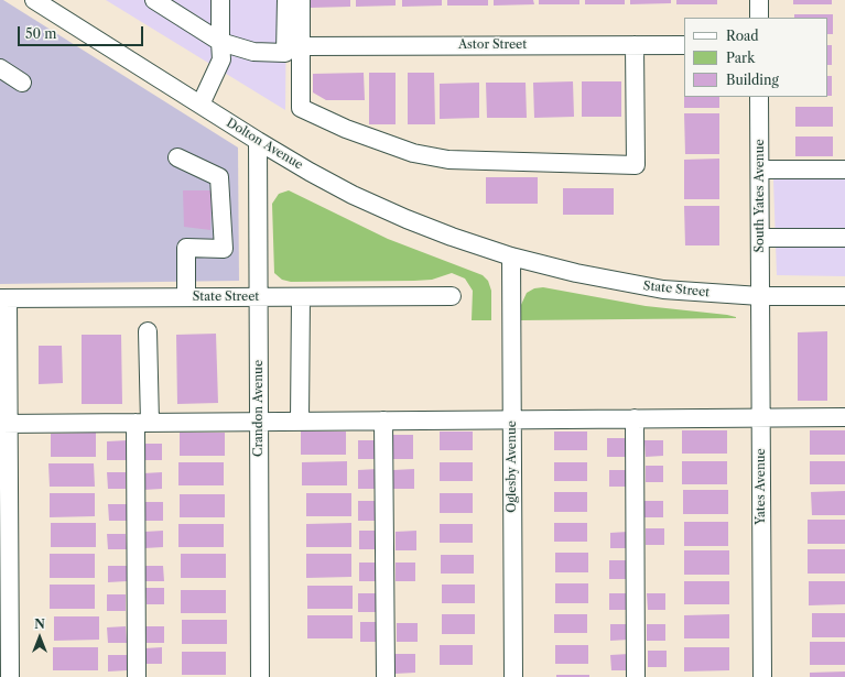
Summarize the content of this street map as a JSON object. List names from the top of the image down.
{
  "streets": {
    "street": [
      "Astor Street",
      "Dolton Avenue",
      "South Yates Avenue",
      "State Street",
      "Crandon Avenue",
      "Oglesby Avenue",
      "Yates Avenue"
    ]
  },
  "crossings": [
    ["Dolton Avenue", "State Street"],
    ["Dolton Avenue", "Crandon Avenue"],
    ["Dolton Avenue", "Oglesby Avenue"],
    ["South Yates Avenue", "State Street"],
    ["South Yates Avenue", "Yates Avenue"],
    ["State Street", "Crandon Avenue"],
    ["State Street", "Oglesby Avenue"],
    ["State Street", "Yates Avenue"]
  ],
  "legend": ["Road", "Park", "Building"],
  "scale_bar": "50 m",
  "north": "top"
}
